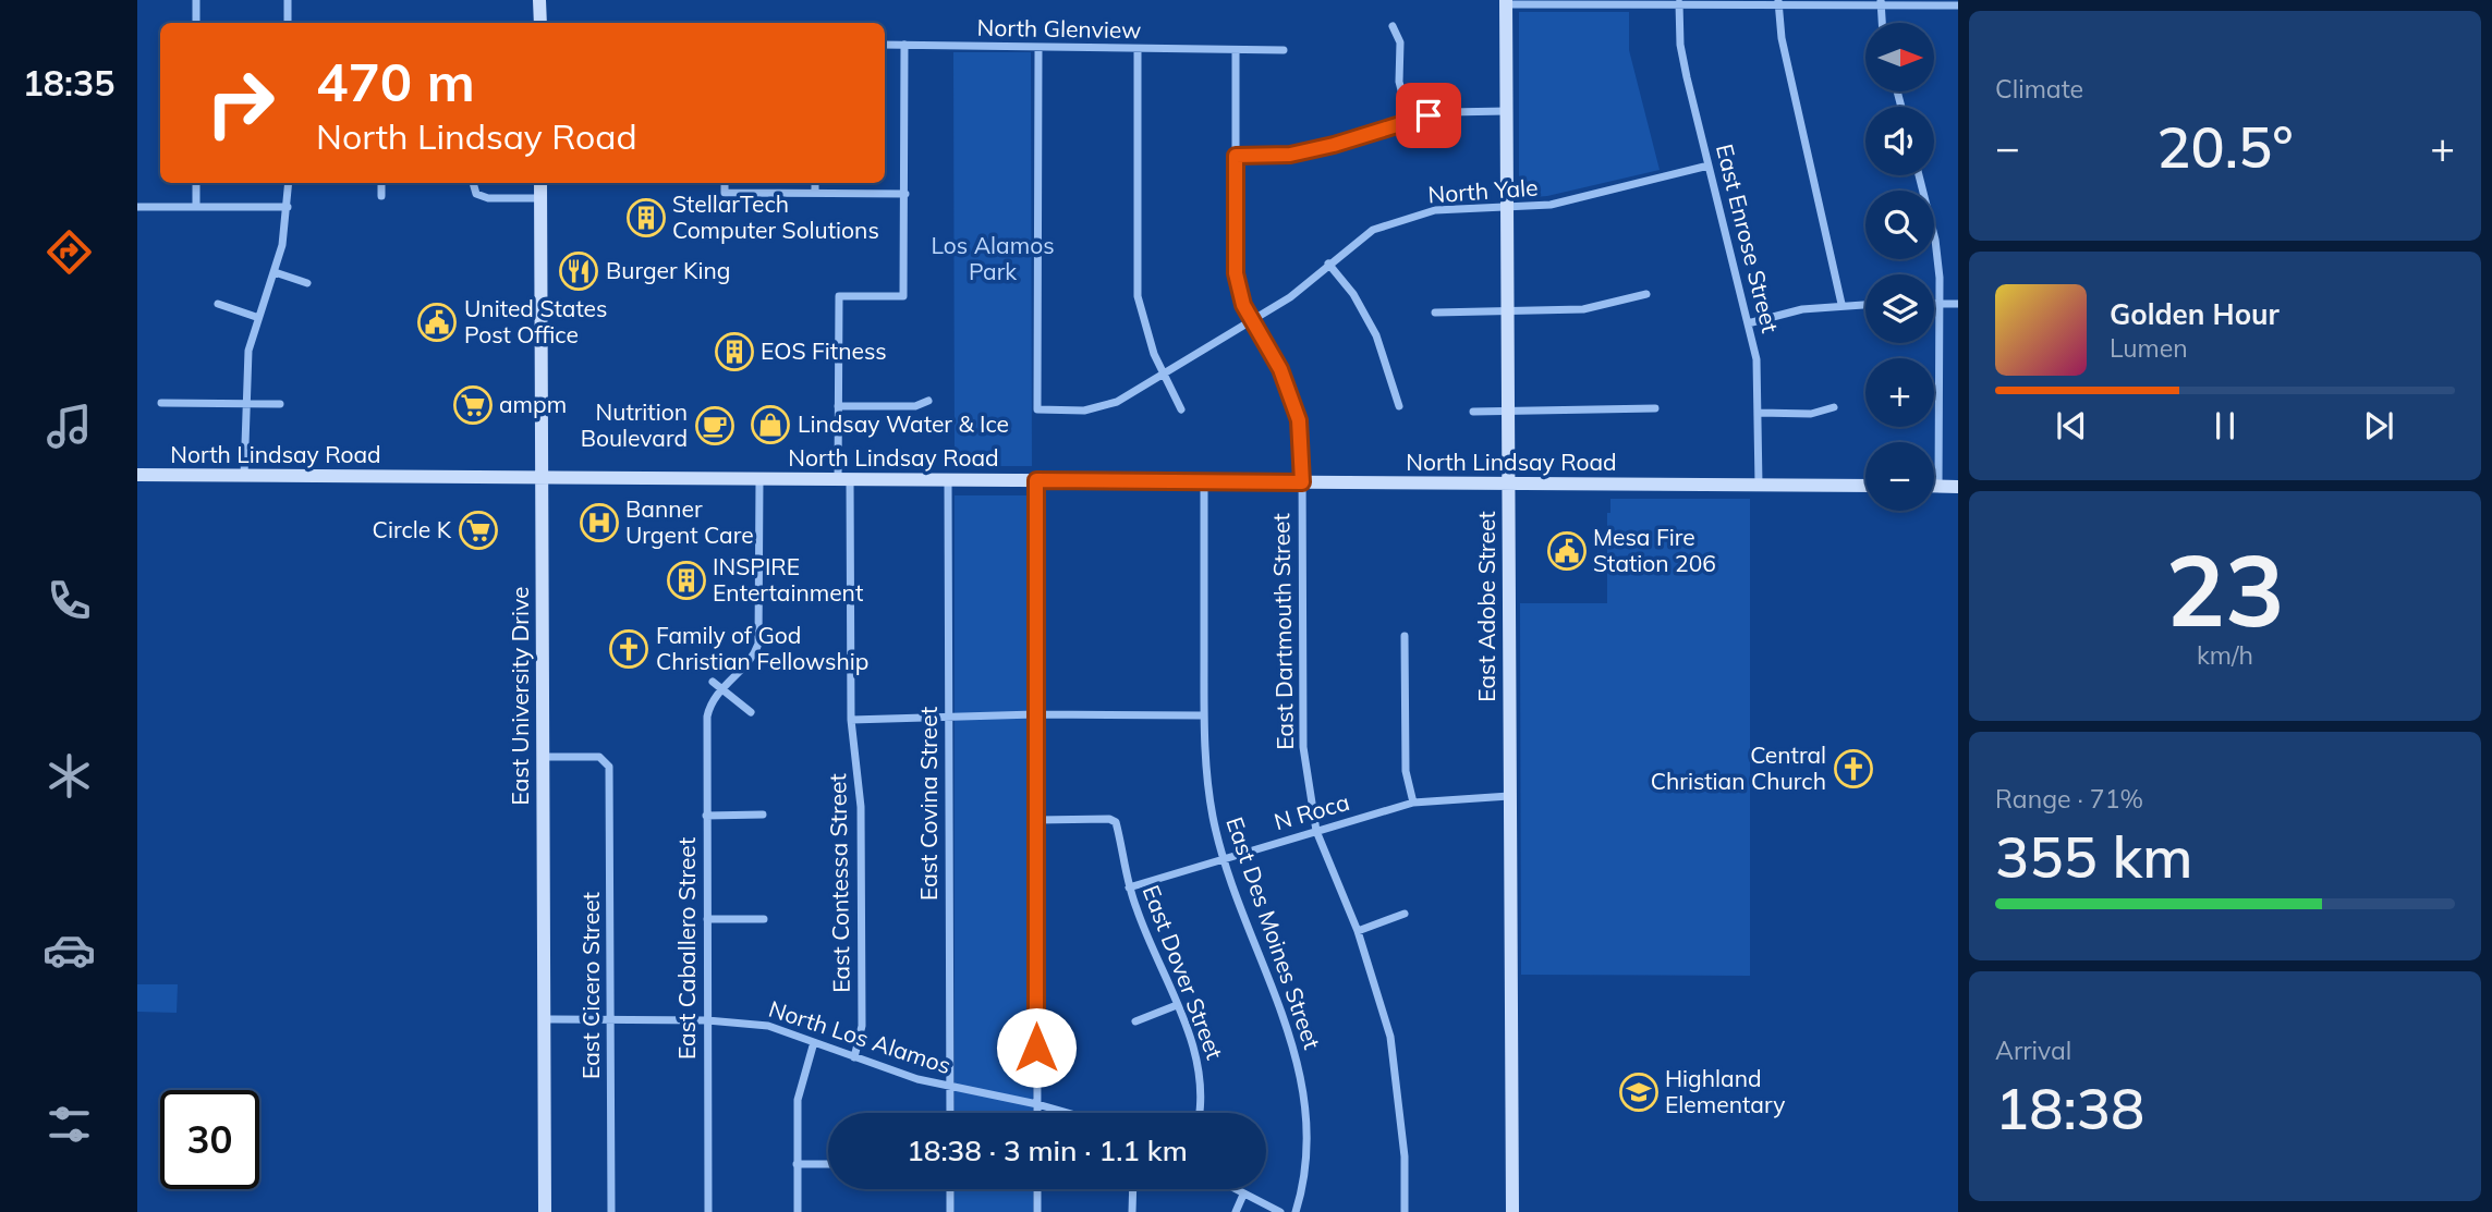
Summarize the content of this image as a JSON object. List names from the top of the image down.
{
  "streets": {
    "main road": ["North Lindsay Road", "East Adobe Street", "East University Drive"],
    "street": [
      "North Glenview",
      "North Yale",
      "East Enrose Street",
      "East Dartmouth Street",
      "East Covina Street",
      "N Roca",
      "East Contessa Street",
      "East Des Moines Street",
      "East Caballero Street",
      "East Dover Street",
      "East Cicero Street",
      "North Los Alamos"
    ]
  },
  "crossings": [
    ["North Glenview", "North Yale"],
    ["North Glenview", "East Dartmouth Street"],
    ["North Yale", "East Enrose Street"],
    ["North Yale", "East Adobe Street"],
    ["North Yale", "East Dartmouth Street"],
    ["East Enrose Street", "North Lindsay Road"],
    ["North Lindsay Road", "East Adobe Street"],
    ["North Lindsay Road", "East Dartmouth Street"],
    ["North Lindsay Road", "East University Drive"],
    ["North Lindsay Road", "East Covina Street"],
    ["North Lindsay Road", "East Contessa Street"],
    ["North Lindsay Road", "East Des Moines Street"],
    ["North Lindsay Road", "East Caballero Street"],
    ["East Adobe Street", "N Roca"],
    ["East Dartmouth Street", "N Roca"],
    ["East University Drive", "East Cicero Street"],
    ["East University Drive", "North Los Alamos"],
    ["East Covina Street", "North Los Alamos"],
    ["N Roca", "East Des Moines Street"],
    ["N Roca", "East Dover Street"],
    ["East Contessa Street", "North Los Alamos"],
    ["East Caballero Street", "North Los Alamos"],
    ["East Cicero Street", "North Los Alamos"]
  ],
  "parks": ["Los Alamos Park"],
  "places": {
    "building": ["StellarTech Computer Solutions", "EOS Fitness", "INSPIRE Entertainment"],
    "restaurant": ["Burger King"],
    "public building": ["United States Post Office", "Mesa Fire Station 206"],
    "supermarket": ["ampm", "Circle K"],
    "shop": ["Lindsay Water & Ice"],
    "cafe": ["Nutrition Boulevard"],
    "hospital": ["Banner Urgent Care"],
    "church": ["Family of God Christian Fellowship", "Central Christian Church"],
    "school or university": ["Highland Elementary"]
  },
  "north": "right",
  "page": {
    "tabs": "18:35",
    "tile": [
      "Climate",
      ["23", "km/h"],
      ["Range · 71%", "355 km"],
      ["Arrival", "18:38"]
    ],
    "map_buttons": ["+", "−"],
    "turn": ["470 m", "North Lindsay Road"],
    "heat": ["−", "20.5°", "+"],
    "song": ["Golden Hour", "Lumen"],
    "limit": "30",
    "trip": "18:38 · 3 min · 1.1 km"
  }
}
